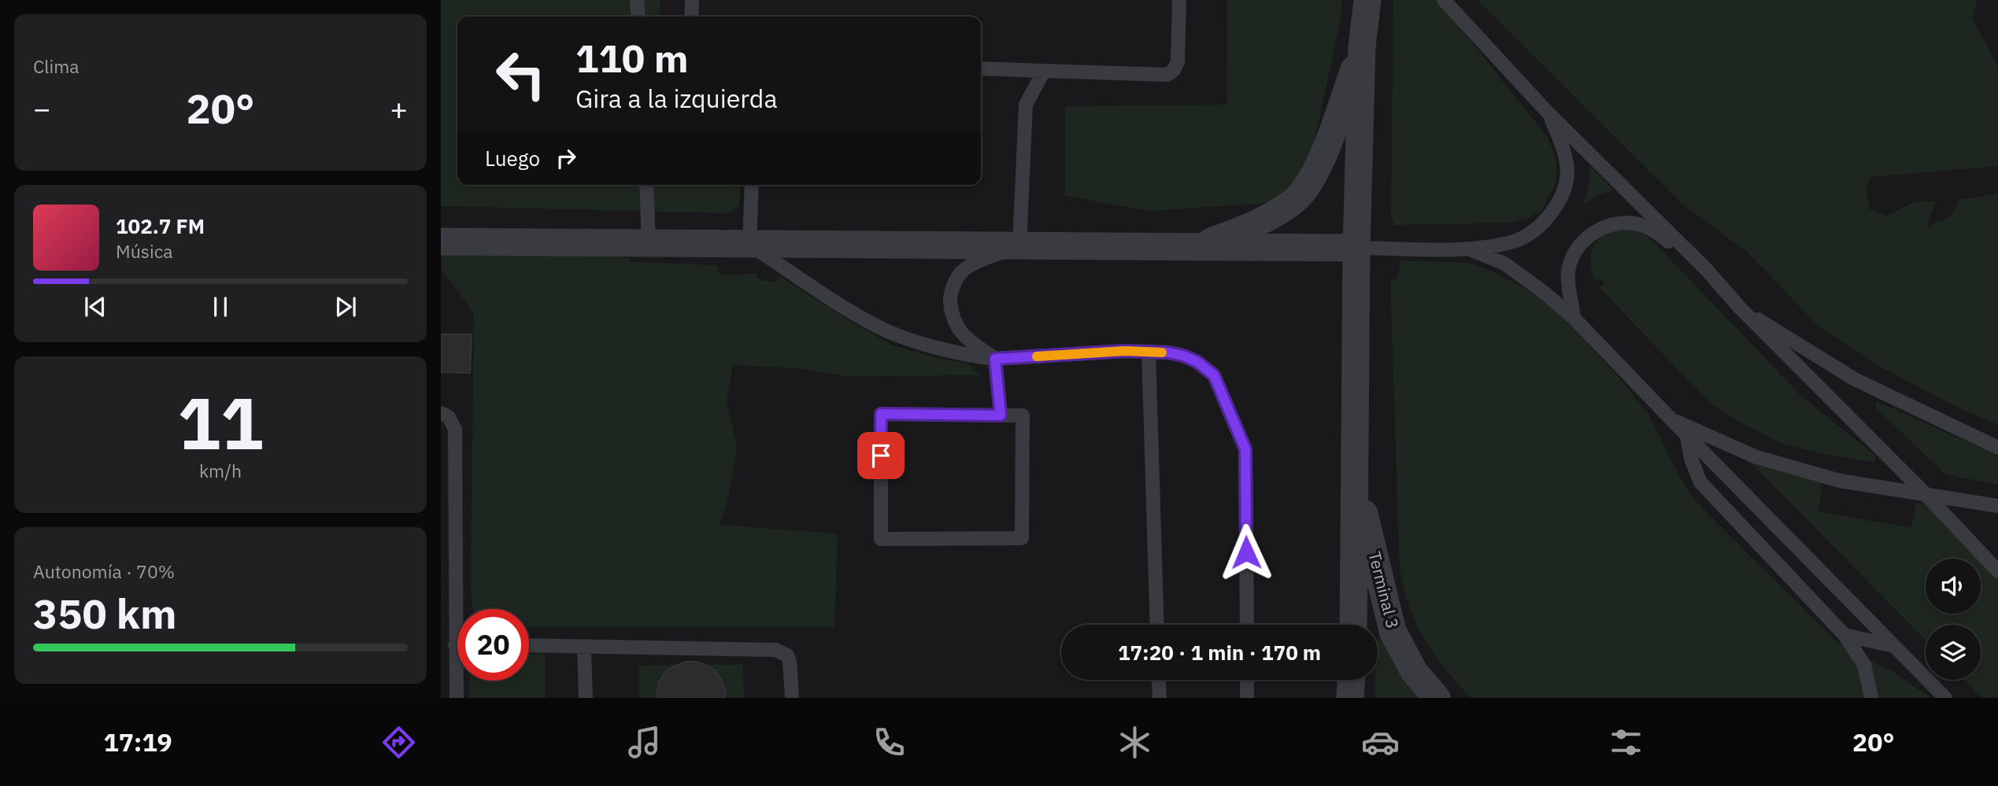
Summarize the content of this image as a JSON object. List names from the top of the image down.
{
  "streets": {
    "street": ["Terminal 3"]
  },
  "page": {
    "tile": [
      "Clima",
      ["11", "km/h"],
      ["Autonomía · 70%", "350 km"]
    ],
    "turn": ["110 m", "Gira a la izquierda"],
    "heat": ["−", "20°", "+"],
    "then": "Luego",
    "song": ["102.7 FM", "Música"],
    "limit": "20",
    "trip": "17:20 · 1 min · 170 m",
    "tabs": ["17:19", "20°"]
  }
}
